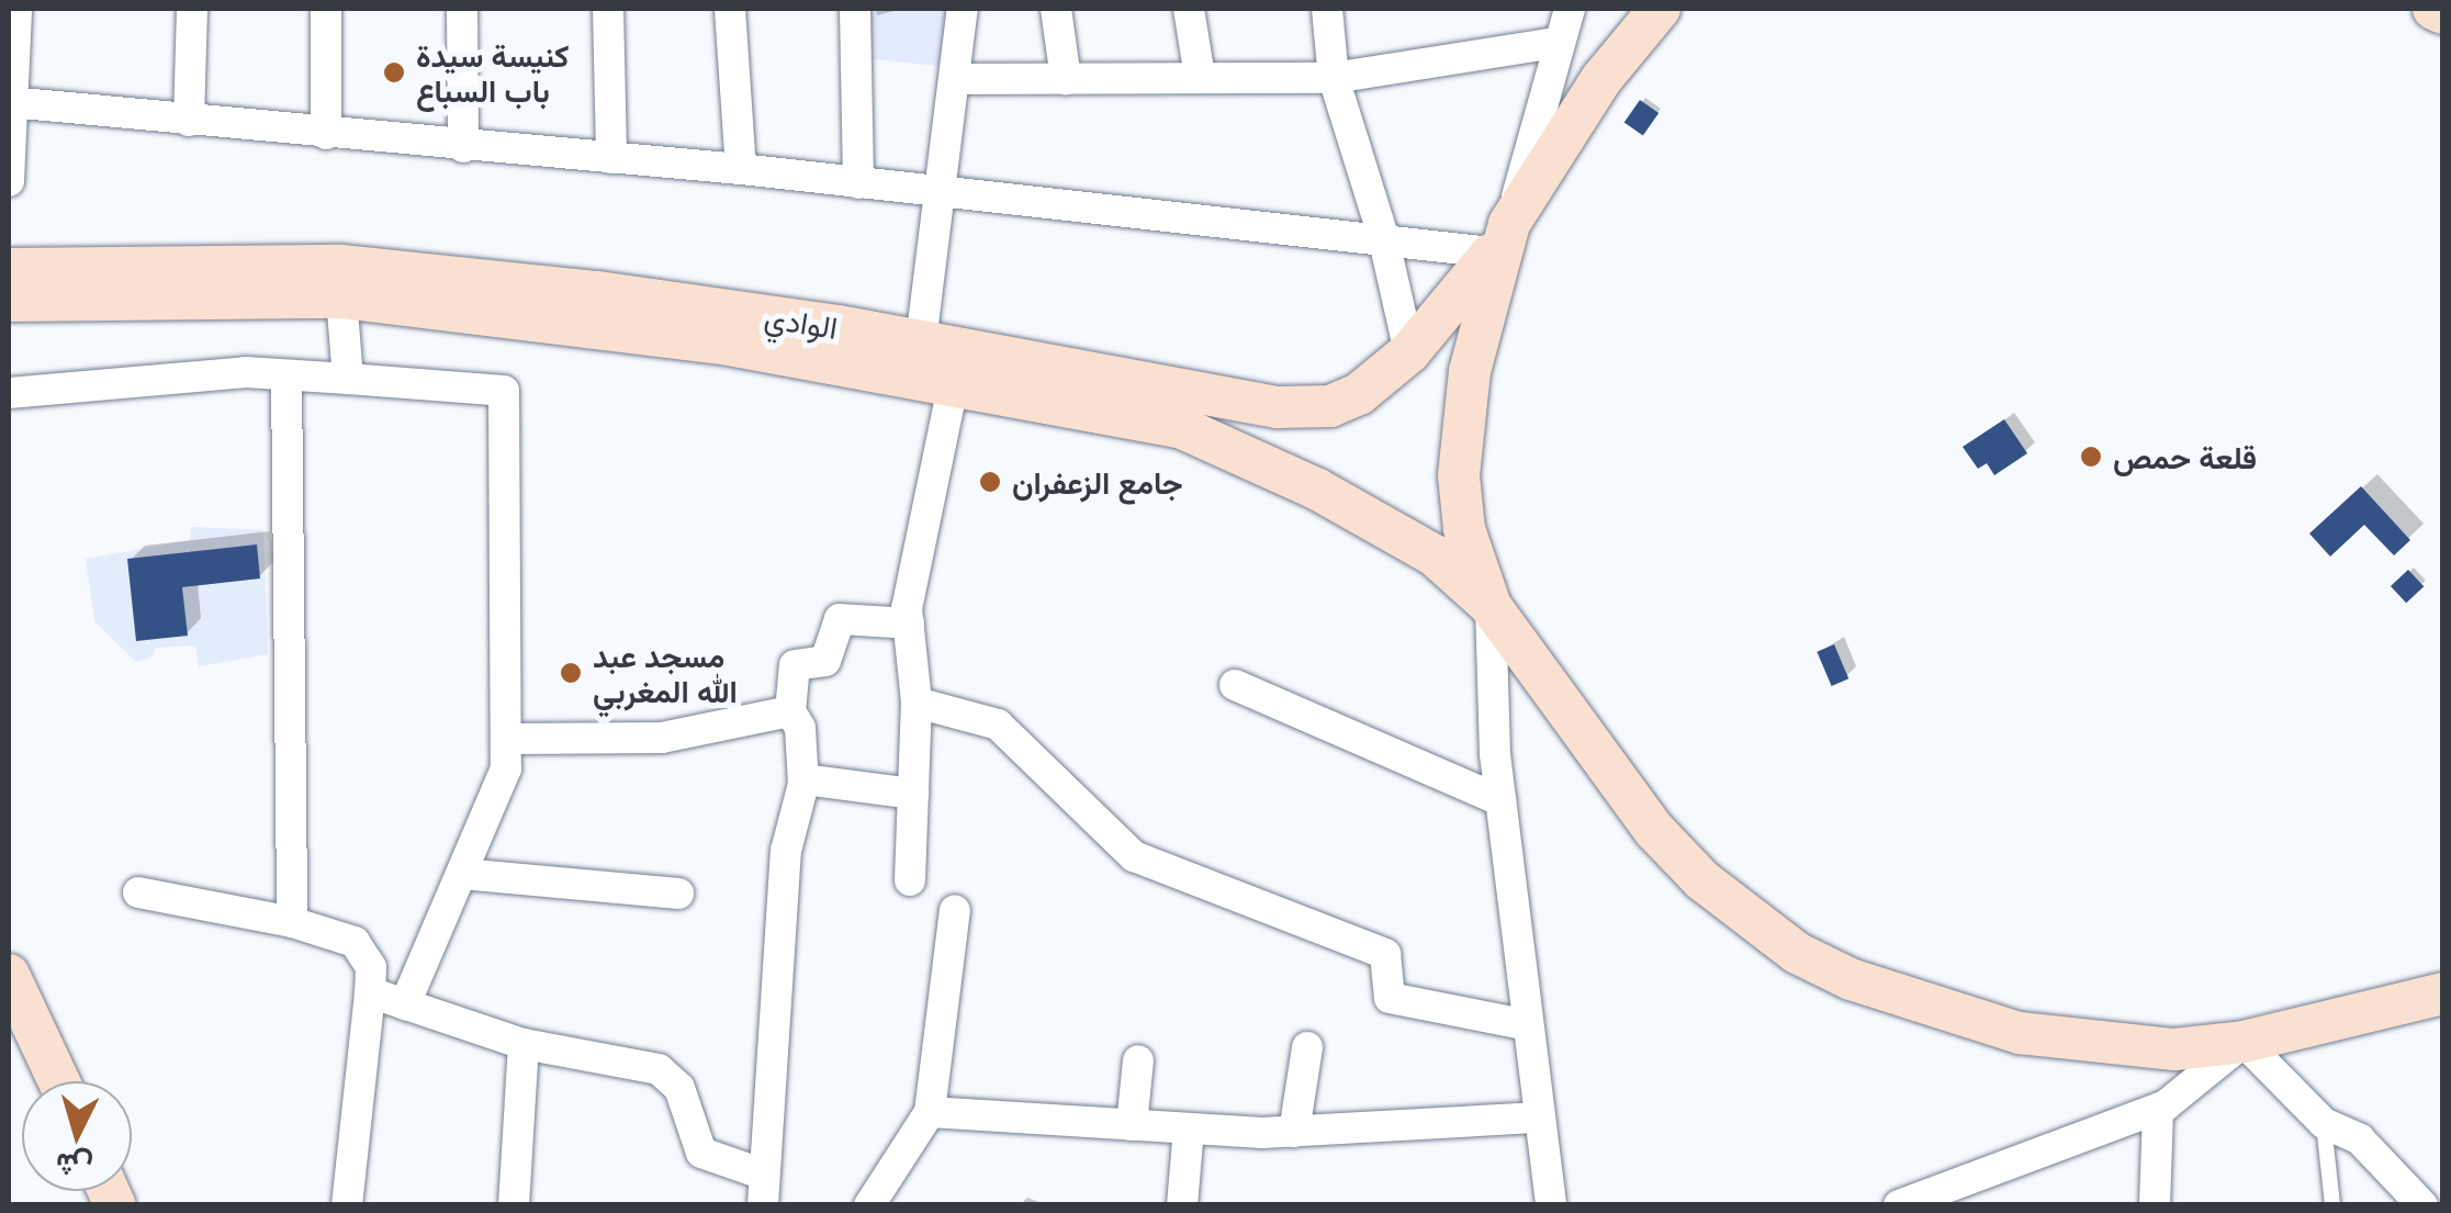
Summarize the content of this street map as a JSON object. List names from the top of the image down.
{
  "streets": {
    "main road": ["الوادي"]
  },
  "places": [
    "كنيسة سيدة باب السباع",
    "قلعة حمص",
    "جامع الزعفران",
    "مسجد عبد الله المغربي"
  ],
  "north": "bottom"
}
